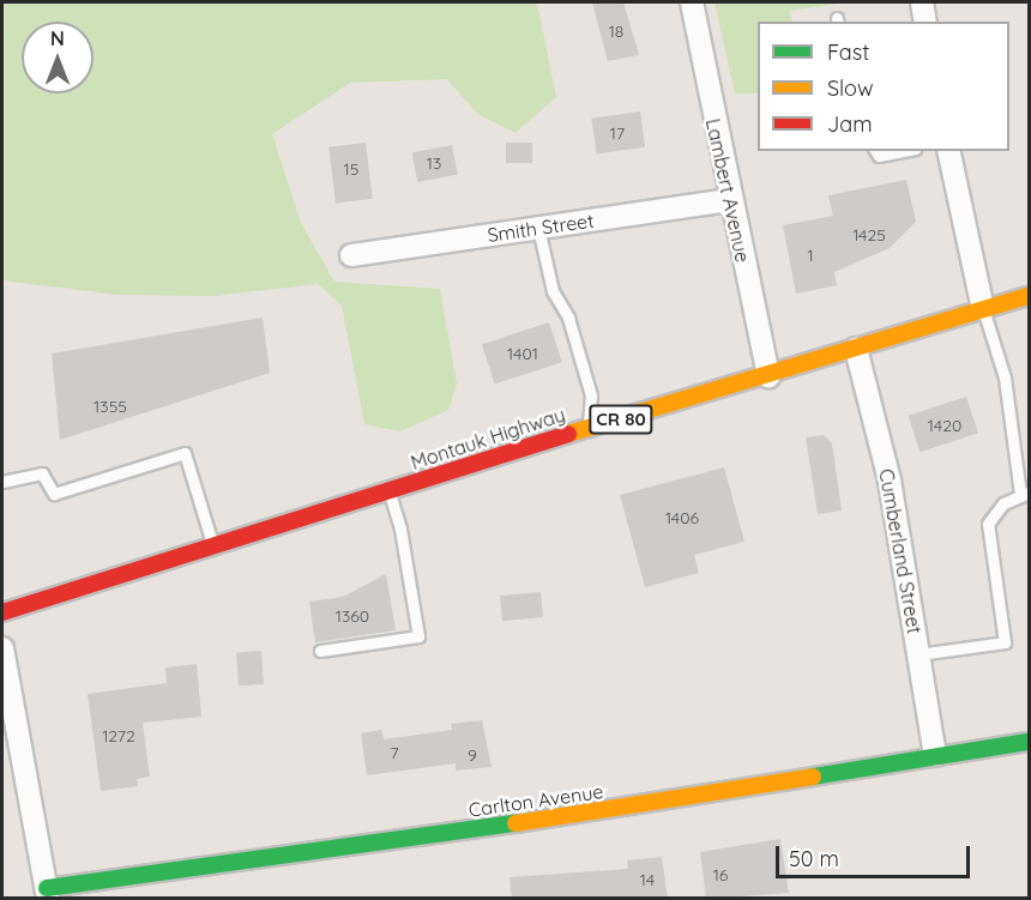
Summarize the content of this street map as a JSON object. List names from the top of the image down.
{
  "streets": {
    "main road": ["CR 80", "Montauk Highway", "Carlton Avenue"],
    "street": ["Lambert Avenue", "Smith Street", "Cumberland Street"]
  },
  "crossings": [
    ["Lambert Avenue", "Smith Street"],
    ["Lambert Avenue", "Montauk Highway"],
    ["Montauk Highway", "Cumberland Street"],
    ["Cumberland Street", "Carlton Avenue"]
  ],
  "house_numbers": [
    "18",
    "17",
    "13",
    "15",
    "1425",
    "1",
    "1401",
    "1355",
    "1420",
    "1406",
    "1360",
    "1272",
    "7",
    "9",
    "16",
    "14"
  ],
  "legend": ["Fast", "Slow", "Jam"],
  "scale_bar": "50 m",
  "north": "top"
}
